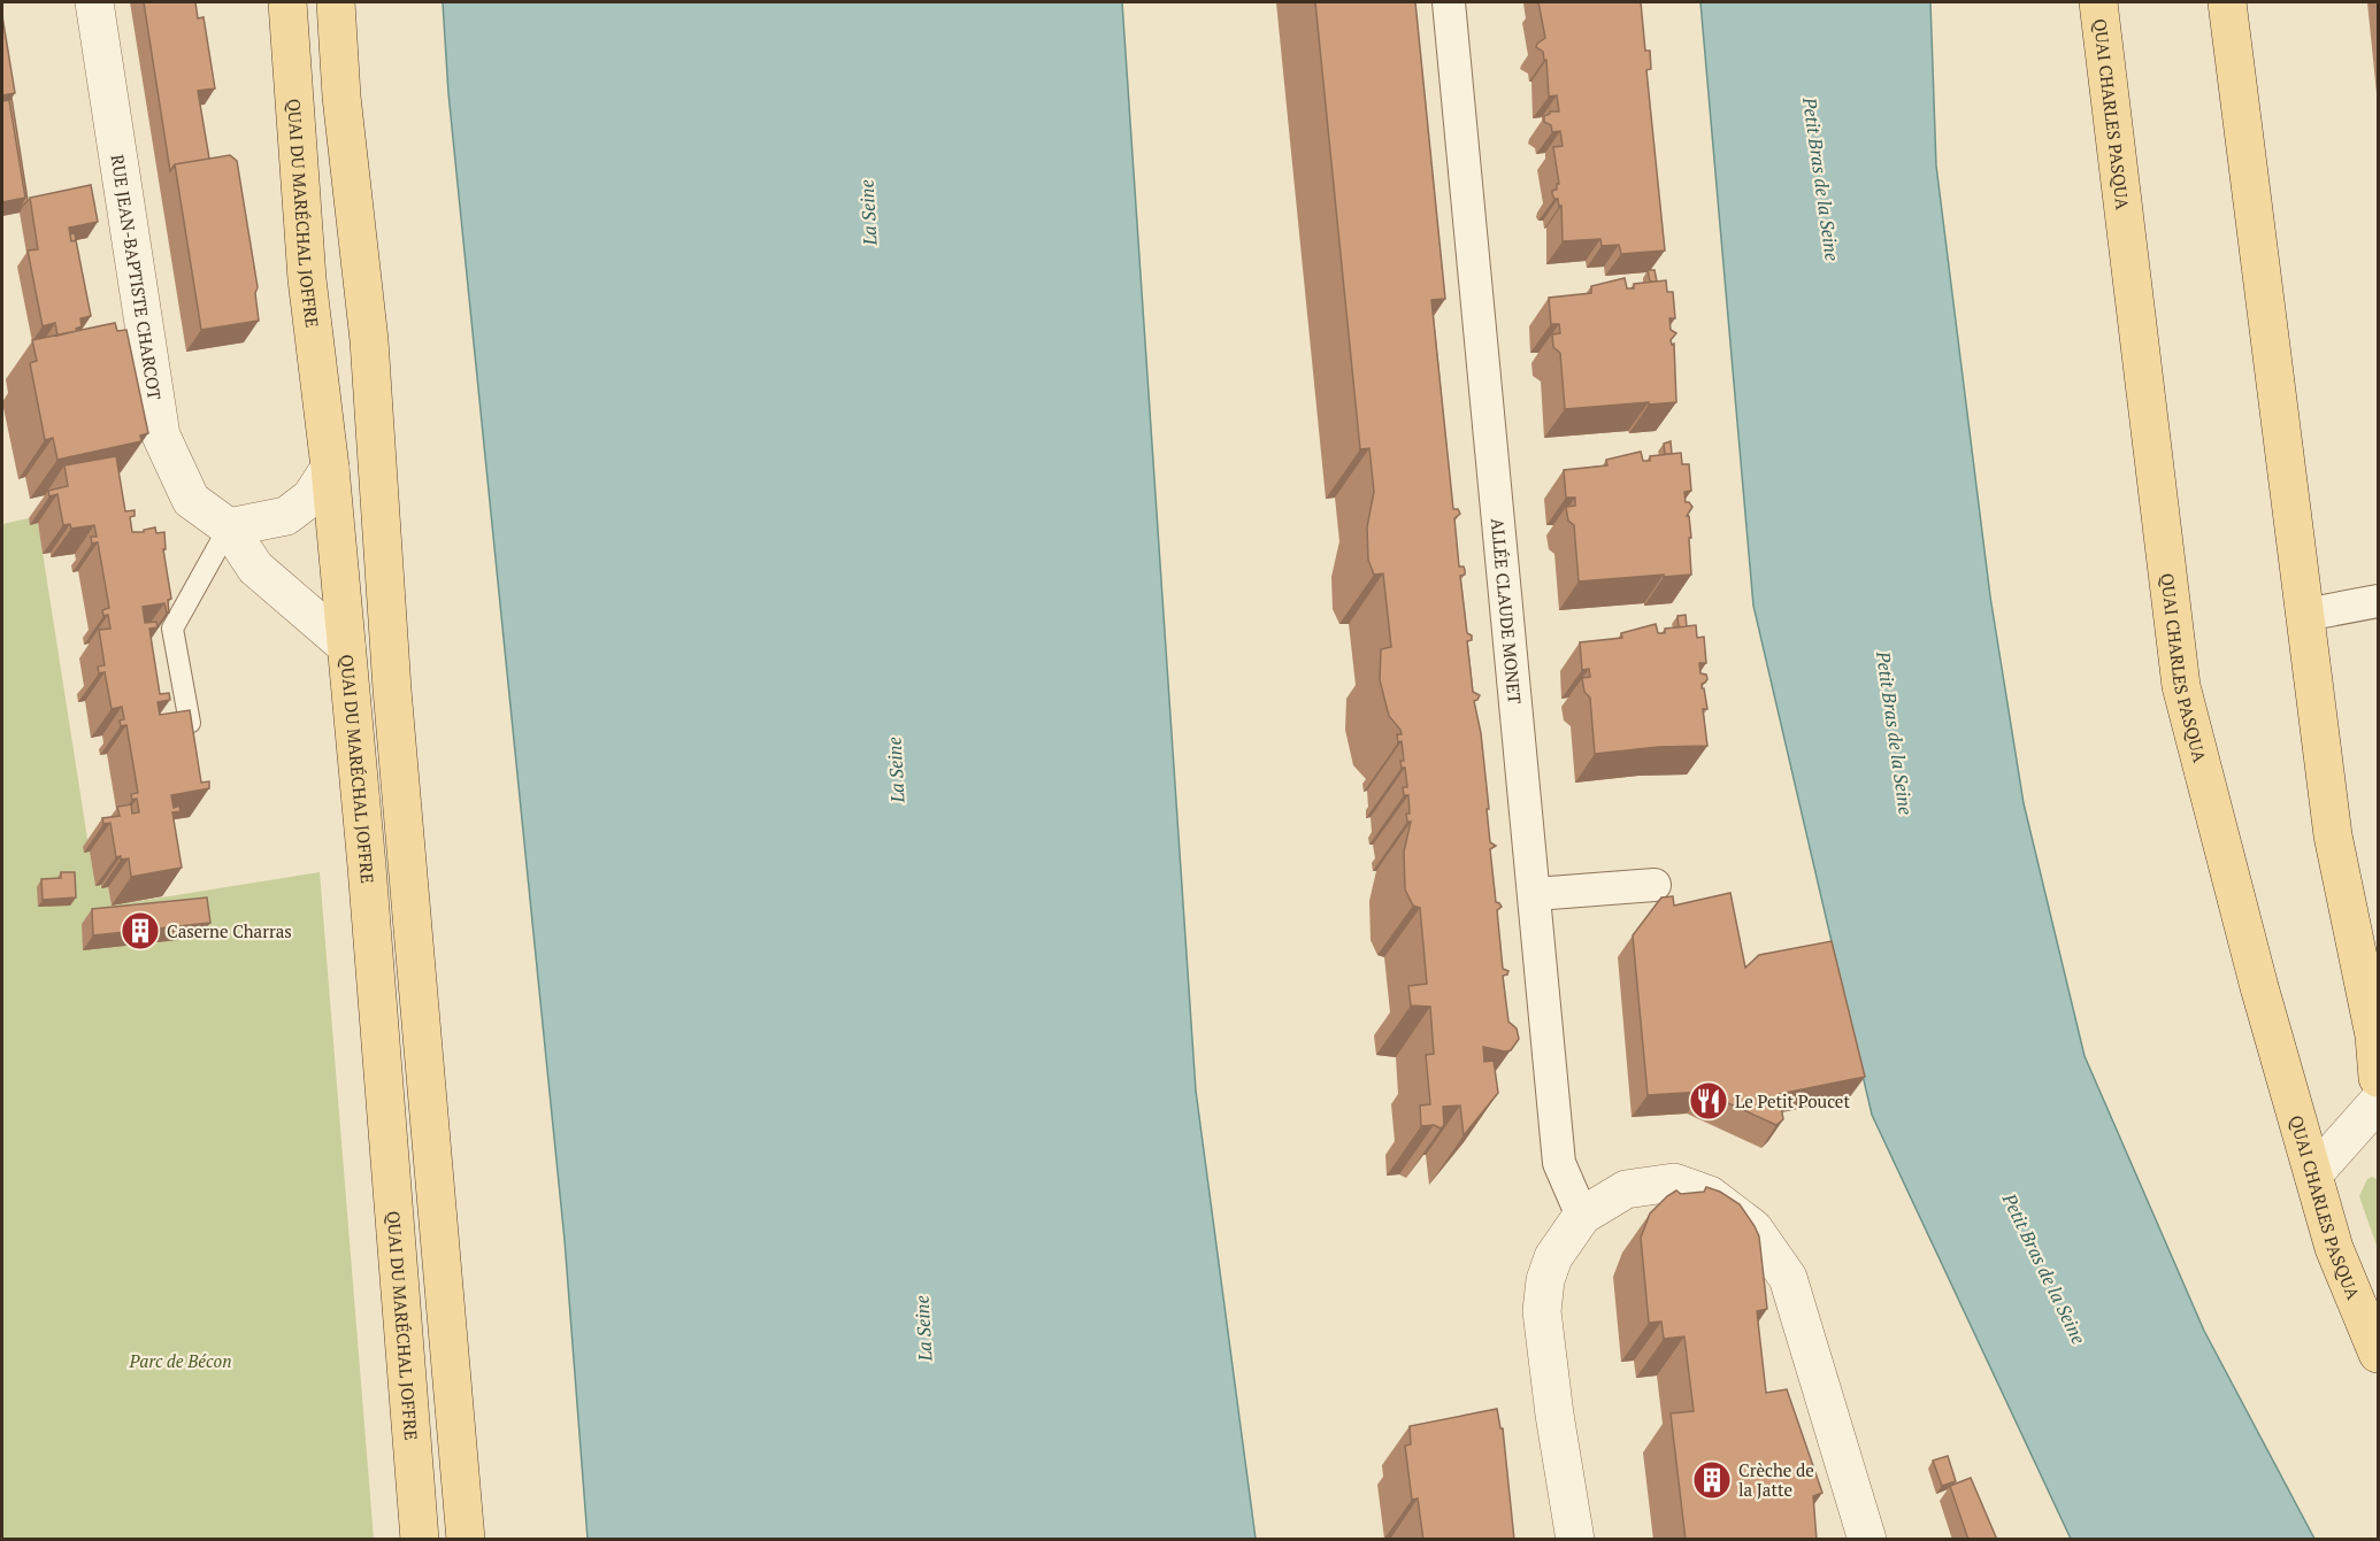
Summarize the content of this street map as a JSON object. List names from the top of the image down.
{
  "streets": {
    "main road": ["QUAI CHARLES PASQUA", "QUAI DU MARÉCHAL JOFFRE"],
    "street": ["RUE JEAN-BAPTISTE CHARCOT", "ALLÉE CLAUDE MONET"]
  },
  "crossings": [
    ["QUAI DU MARÉCHAL JOFFRE", "RUE JEAN-BAPTISTE CHARCOT"]
  ],
  "water": ["Petit Bras de la Seine", "La Seine"],
  "parks": ["Parc de Bécon"],
  "places": {
    "building": ["Caserne Charras", "Crèche de la Jatte"],
    "restaurant": ["Le Petit Poucet"]
  }
}
